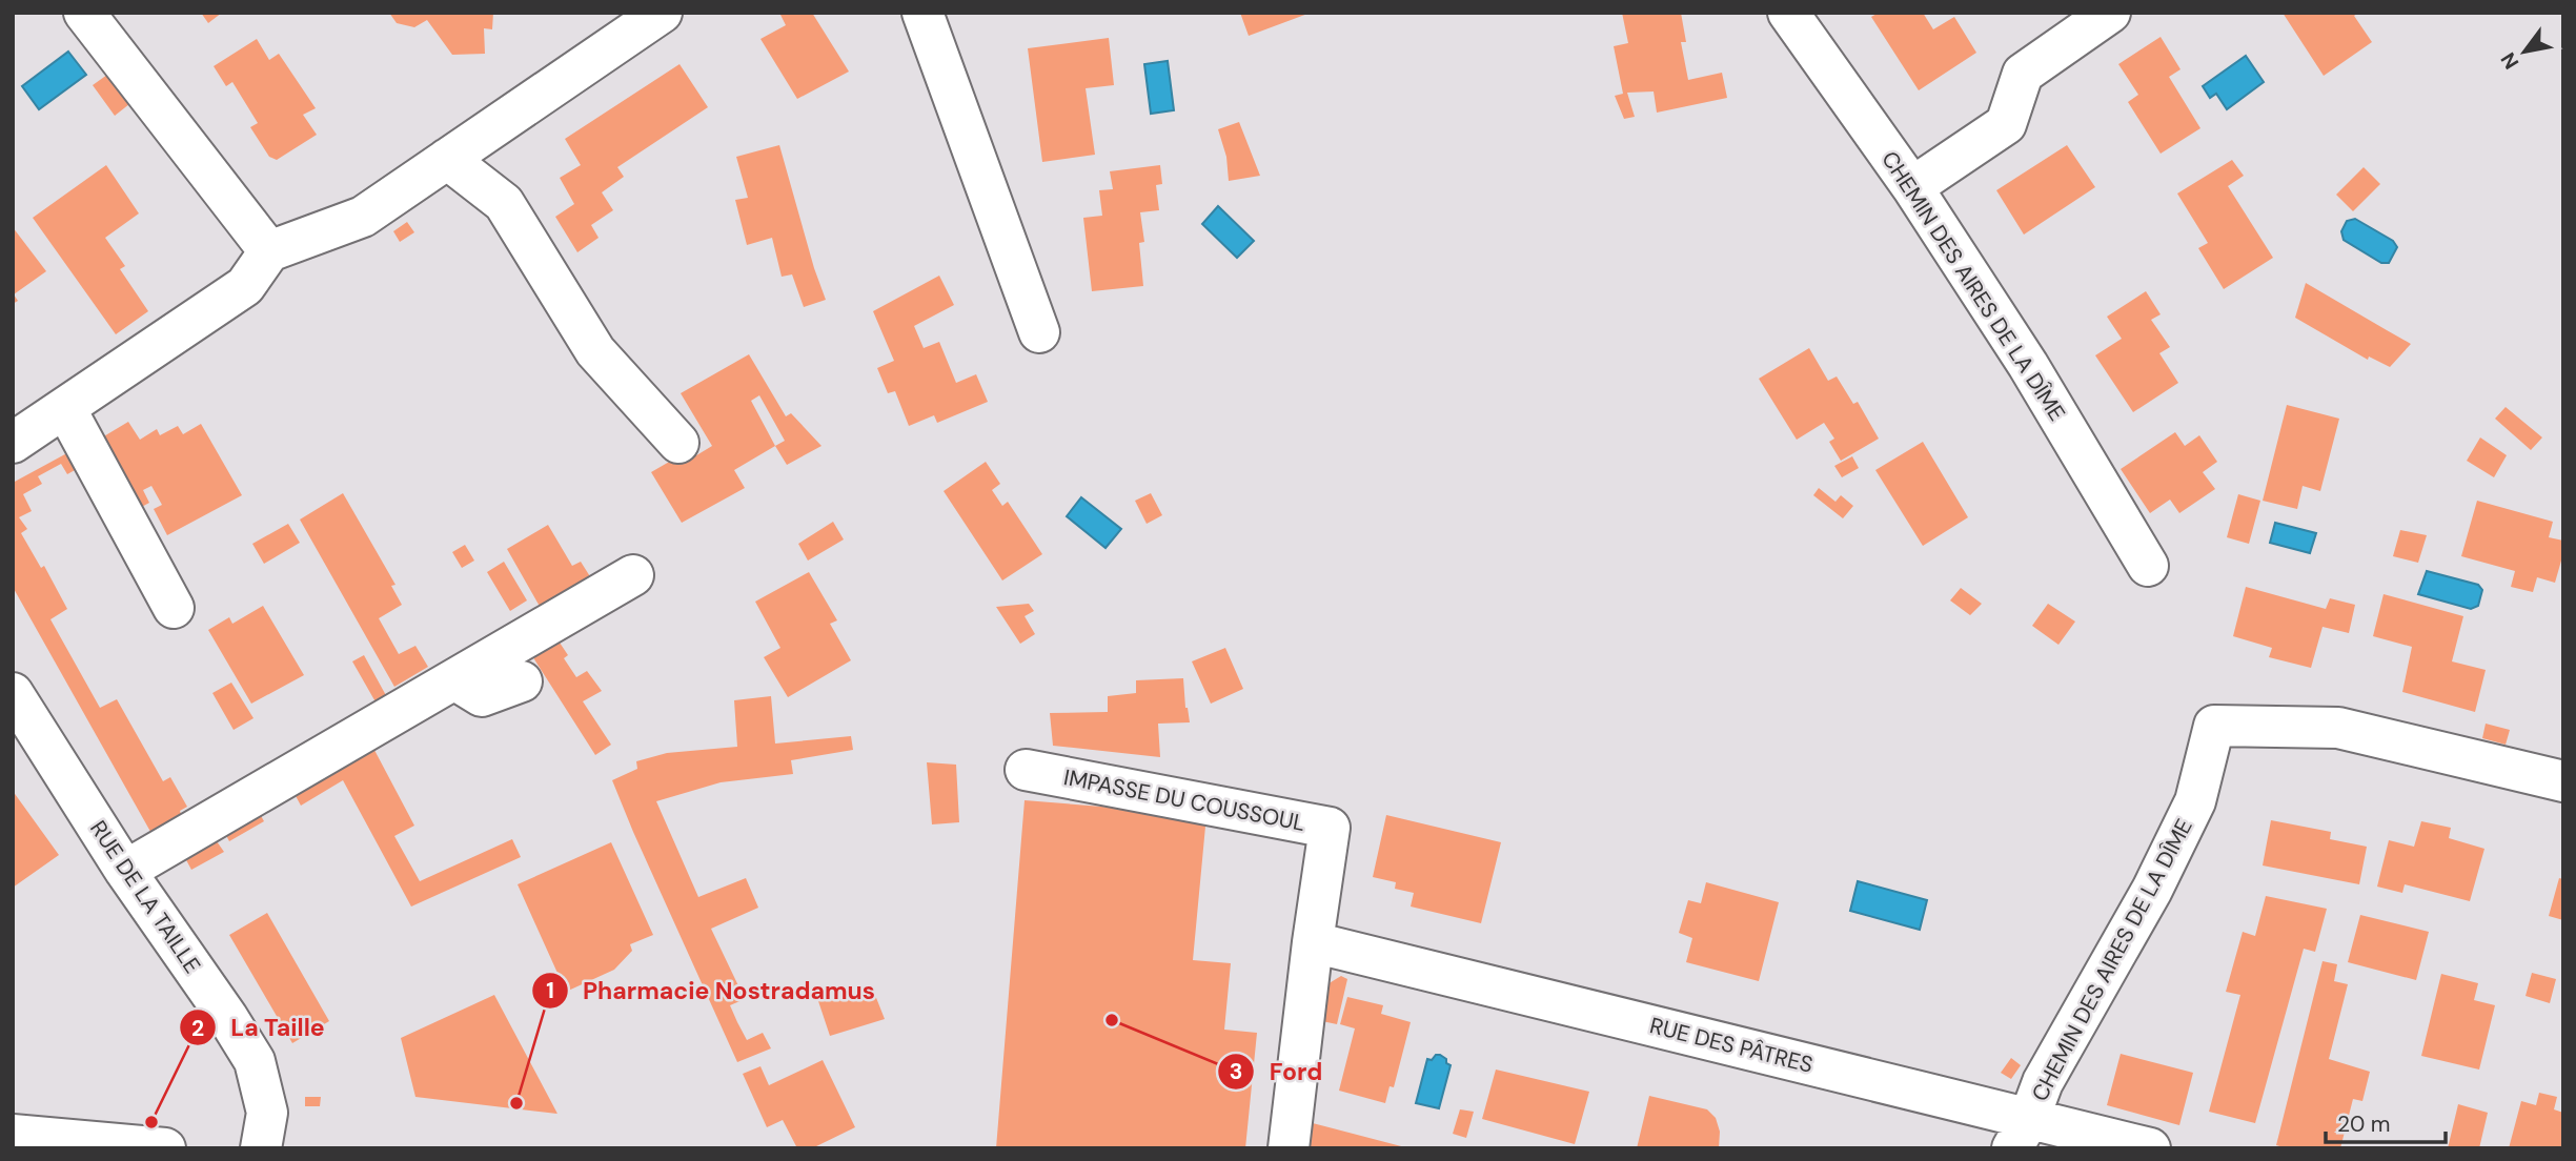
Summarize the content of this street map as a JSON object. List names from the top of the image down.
{
  "streets": {
    "street": [
      "CHEMIN DES AIRES DE LA DÎME",
      "IMPASSE DU COUSSOUL",
      "RUE DE LA TAILLE",
      "RUE DES PÂTRES"
    ]
  },
  "crossings": [
    ["CHEMIN DES AIRES DE LA DÎME", "RUE DES PÂTRES"],
    ["IMPASSE DU COUSSOUL", "RUE DES PÂTRES"]
  ],
  "places": ["Ford", "Pharmacie Nostradamus", "La Taille"],
  "scale_bar": "20 m",
  "north": "bottom left"
}
